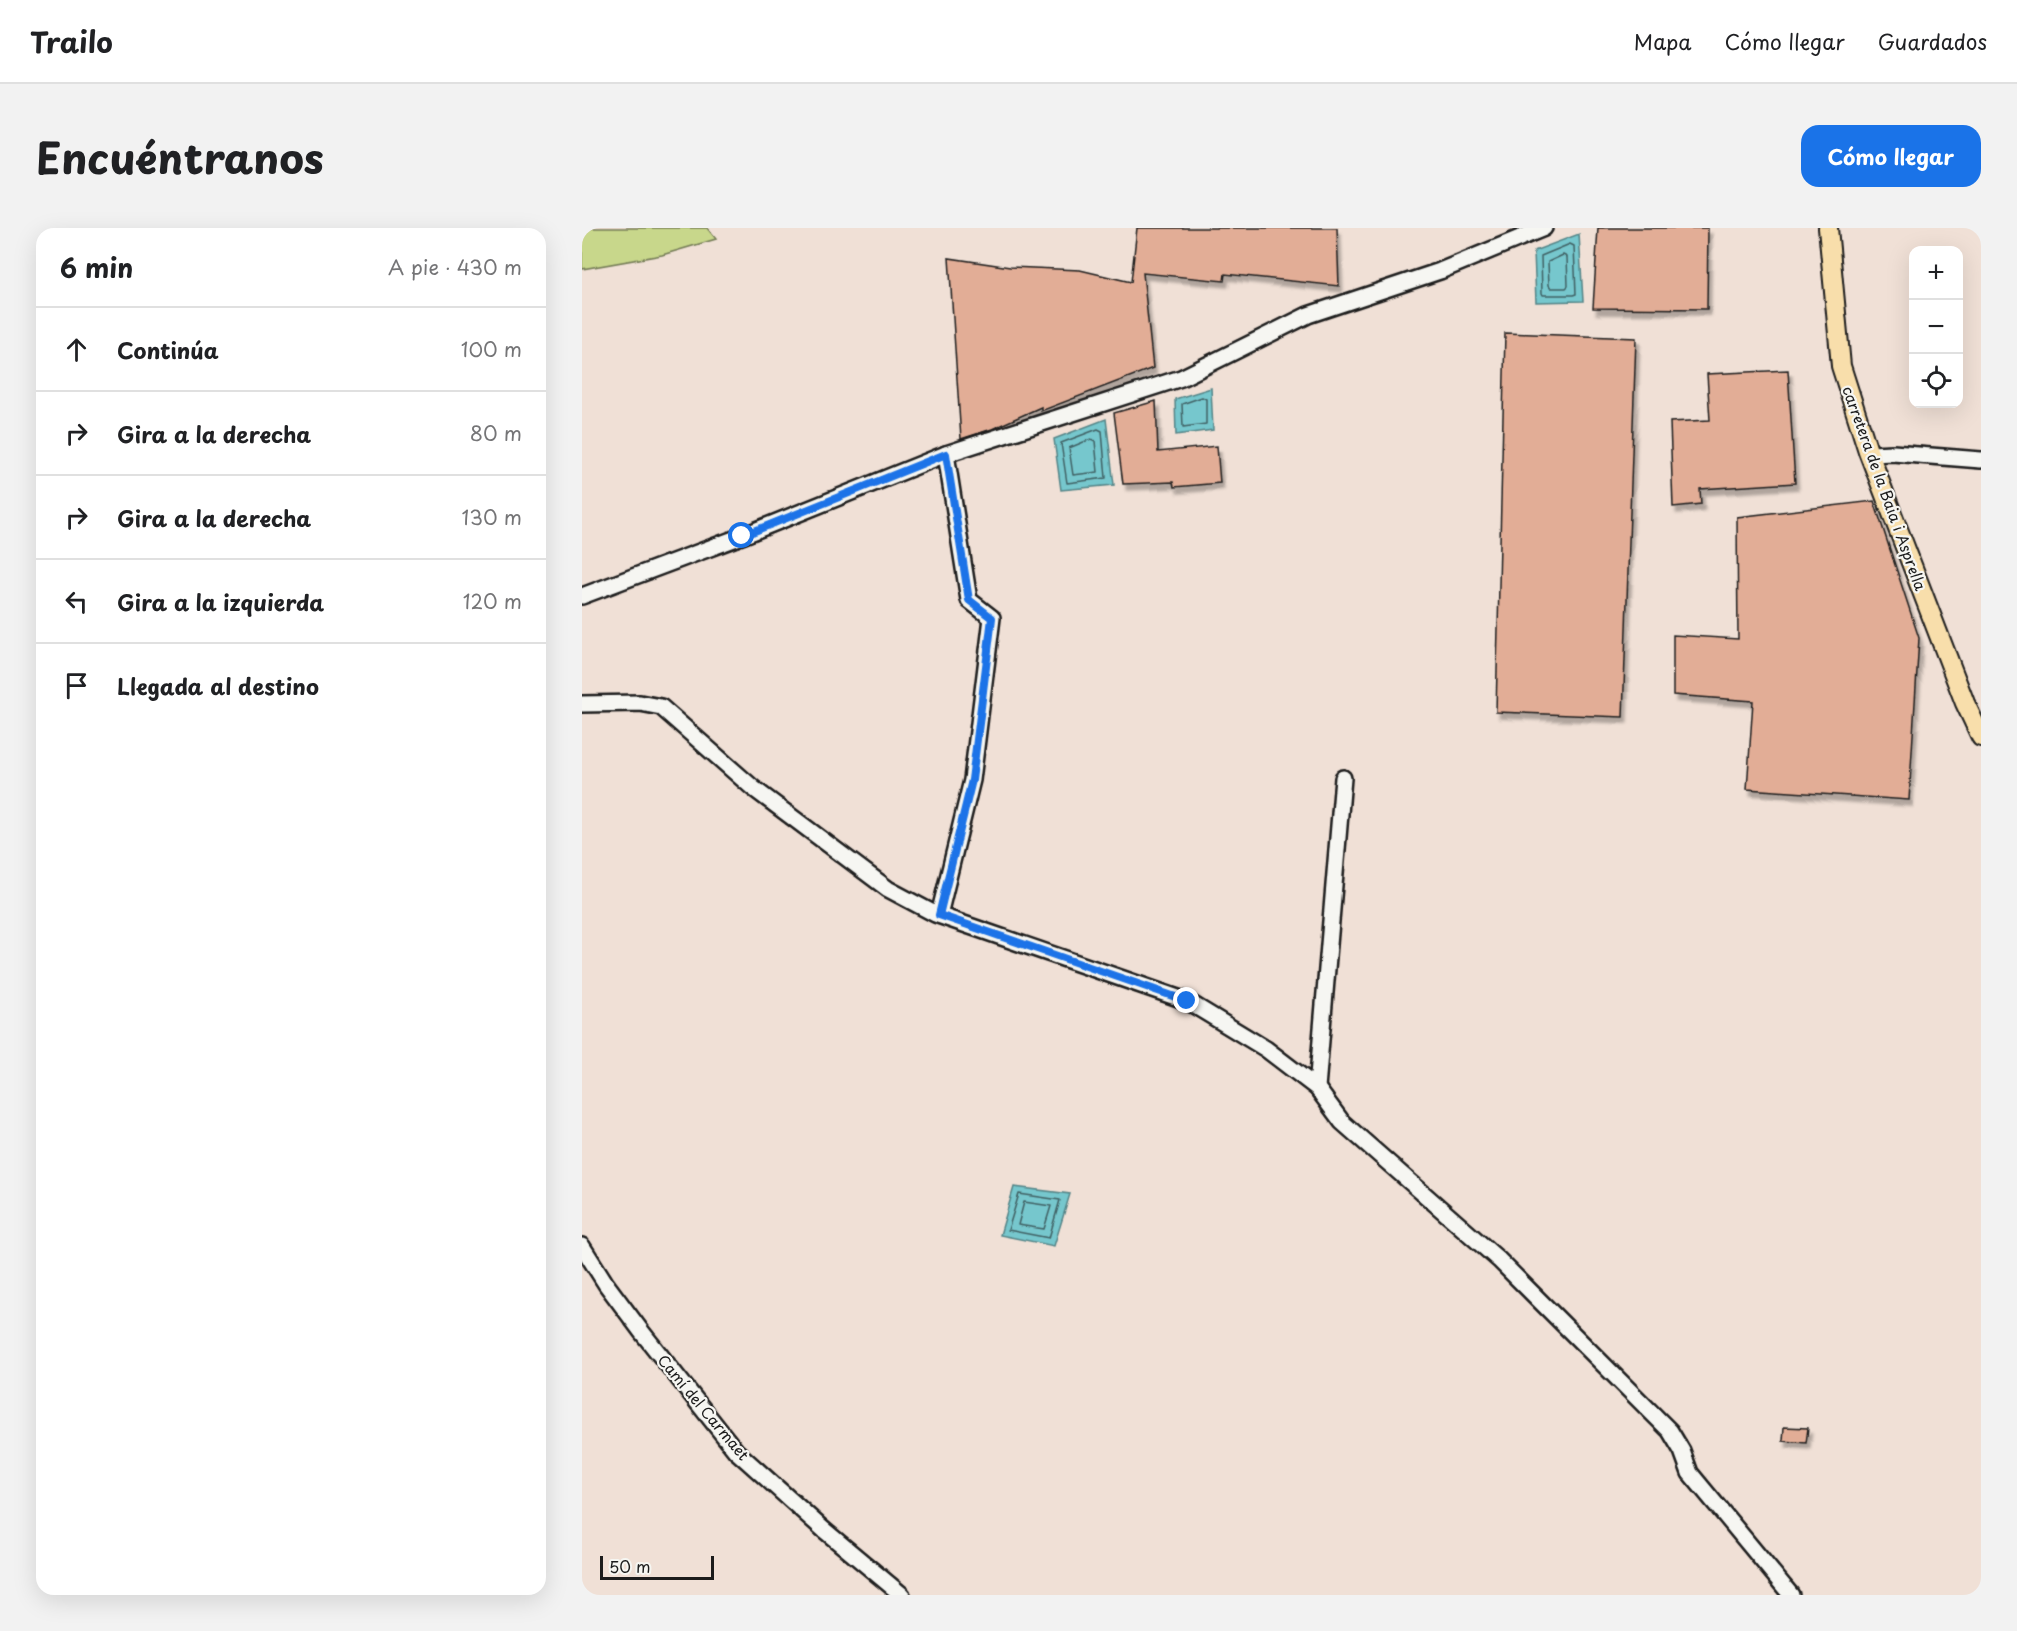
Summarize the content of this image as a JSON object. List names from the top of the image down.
{
  "streets": {
    "main road": ["carretera de la Baia i Asprella"],
    "street": ["Camí del Carmaet"]
  },
  "scale_bar": "50 m",
  "page": {
    "header": "Trailo",
    "nav": ["Mapa", "Cómo llegar", "Guardados"],
    "title": "Encuéntranos",
    "buttons": "Cómo llegar",
    "heading": ["6 min", "A pie · 430 m"],
    "map_buttons": ["+", "−"],
    "list": [
      ["Continúa", "100 m"],
      ["Gira a la derecha", "80 m"],
      ["Gira a la derecha", "130 m"],
      ["Gira a la izquierda", "120 m"],
      "Llegada al destino"
    ],
    "scale": "50 m"
  }
}
